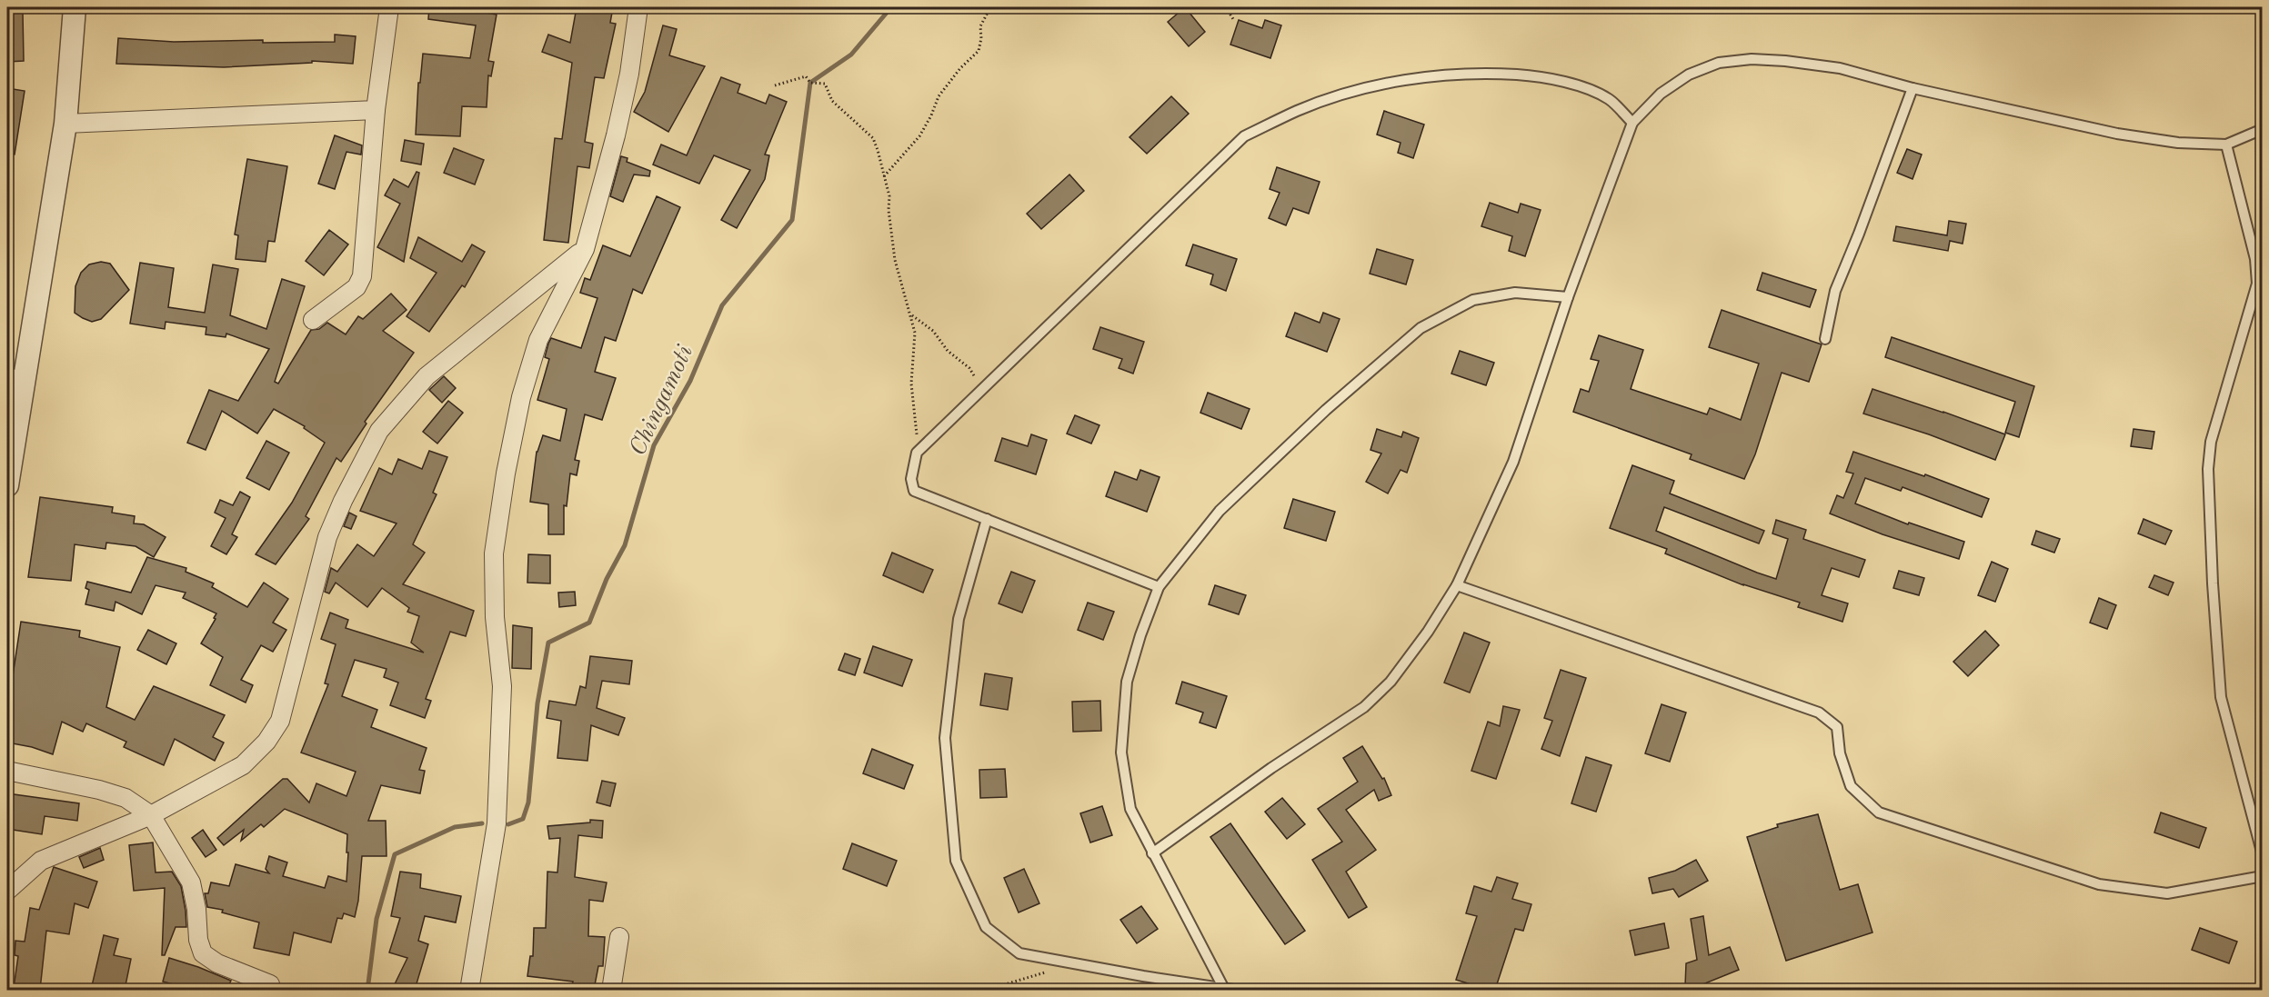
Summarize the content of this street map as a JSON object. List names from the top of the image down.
{
  "water": ["Chingamoti"]
}
